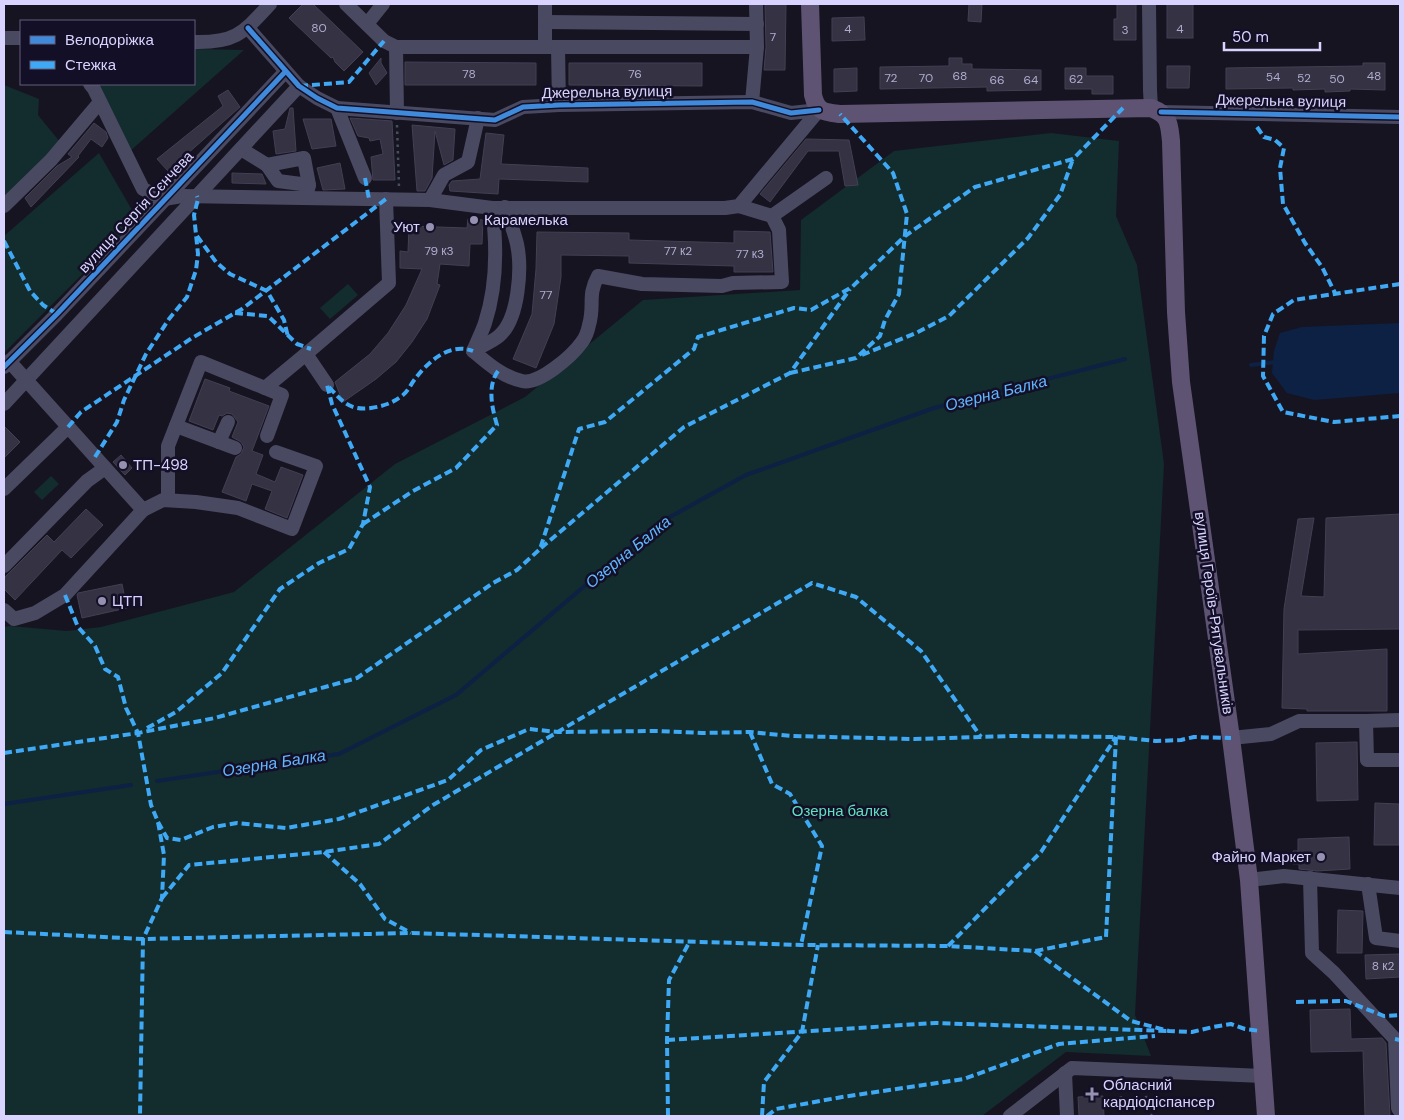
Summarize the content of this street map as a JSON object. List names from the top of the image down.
{
  "streets": {
    "main road": ["Джерельна вулиця", "вулиця Героїв-Рятувальників"],
    "street": ["вулиця Сергія Сєнчева"]
  },
  "crossings": [
    ["Джерельна вулиця", "вулиця Сергія Сєнчева"],
    ["Джерельна вулиця", "вулиця Героїв-Рятувальників"]
  ],
  "water": ["Озерна Балка"],
  "parks": ["Озерна балка"],
  "places": {
    "other": [
      "Карамелька",
      "Уют",
      "ТП-498",
      "ЦТП",
      "Файно Маркет"
    ],
    "health": ["Обласний кардіодіспансер"]
  },
  "house_numbers": [
    "80",
    "4",
    "4",
    "3",
    "7",
    "78",
    "76",
    "68",
    "48",
    "54",
    "72",
    "70",
    "52",
    "62",
    "50",
    "66",
    "64",
    "79 к3",
    "77 к2",
    "77 к3",
    "77",
    "8 к2"
  ],
  "legend": ["Велодоріжка", "Стежка"],
  "scale_bar": "50 m"
}
